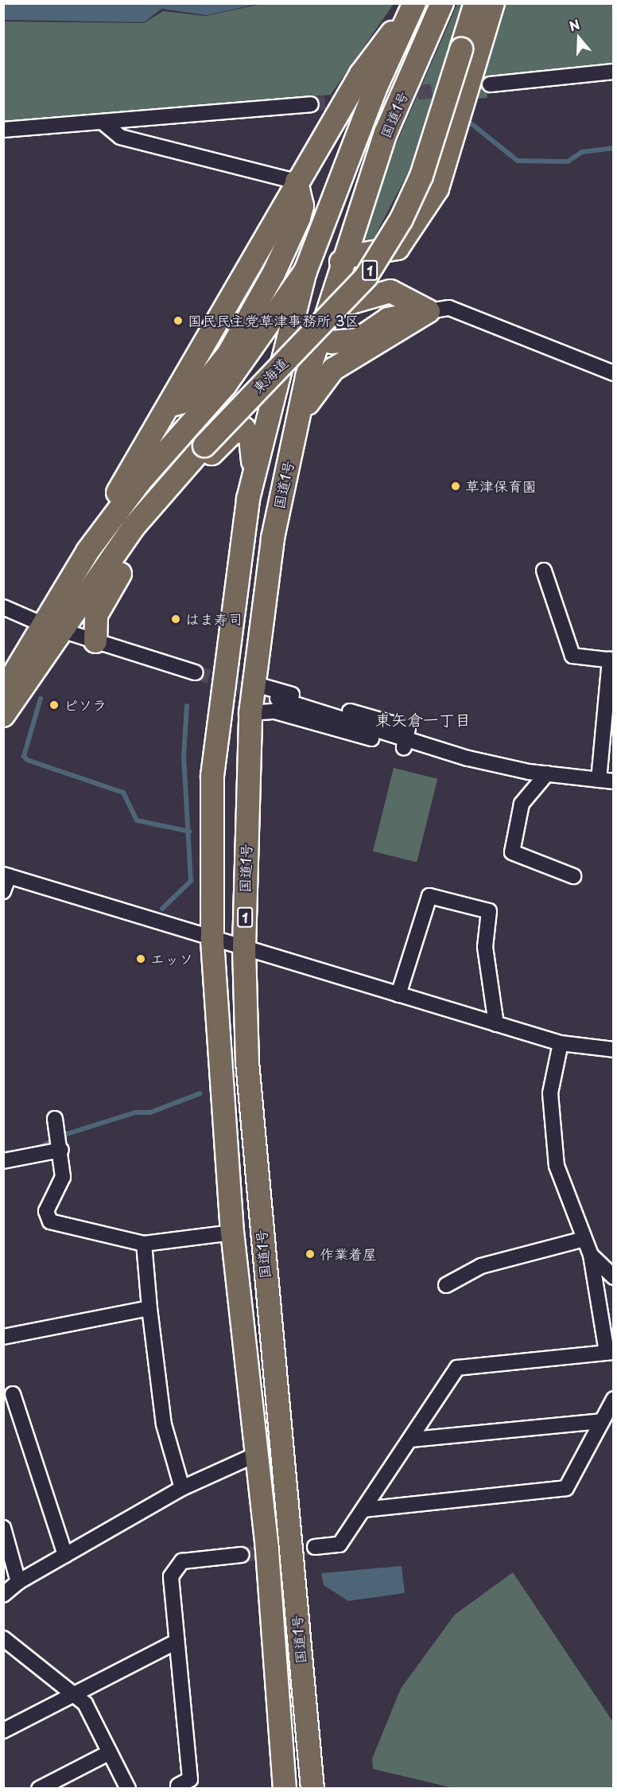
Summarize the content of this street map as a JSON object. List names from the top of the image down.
{
  "streets": {
    "highway": ["国道1号", "1", "東海道"]
  },
  "crossings": [
    ["国道1号", "東海道"]
  ],
  "districts": ["東矢倉一丁目"],
  "places": [
    "国民民主党草津事務所 3区",
    "草津保育園",
    "はま寿司",
    "ピソラ",
    "エッソ",
    "作業着屋"
  ],
  "north": "top"
}
